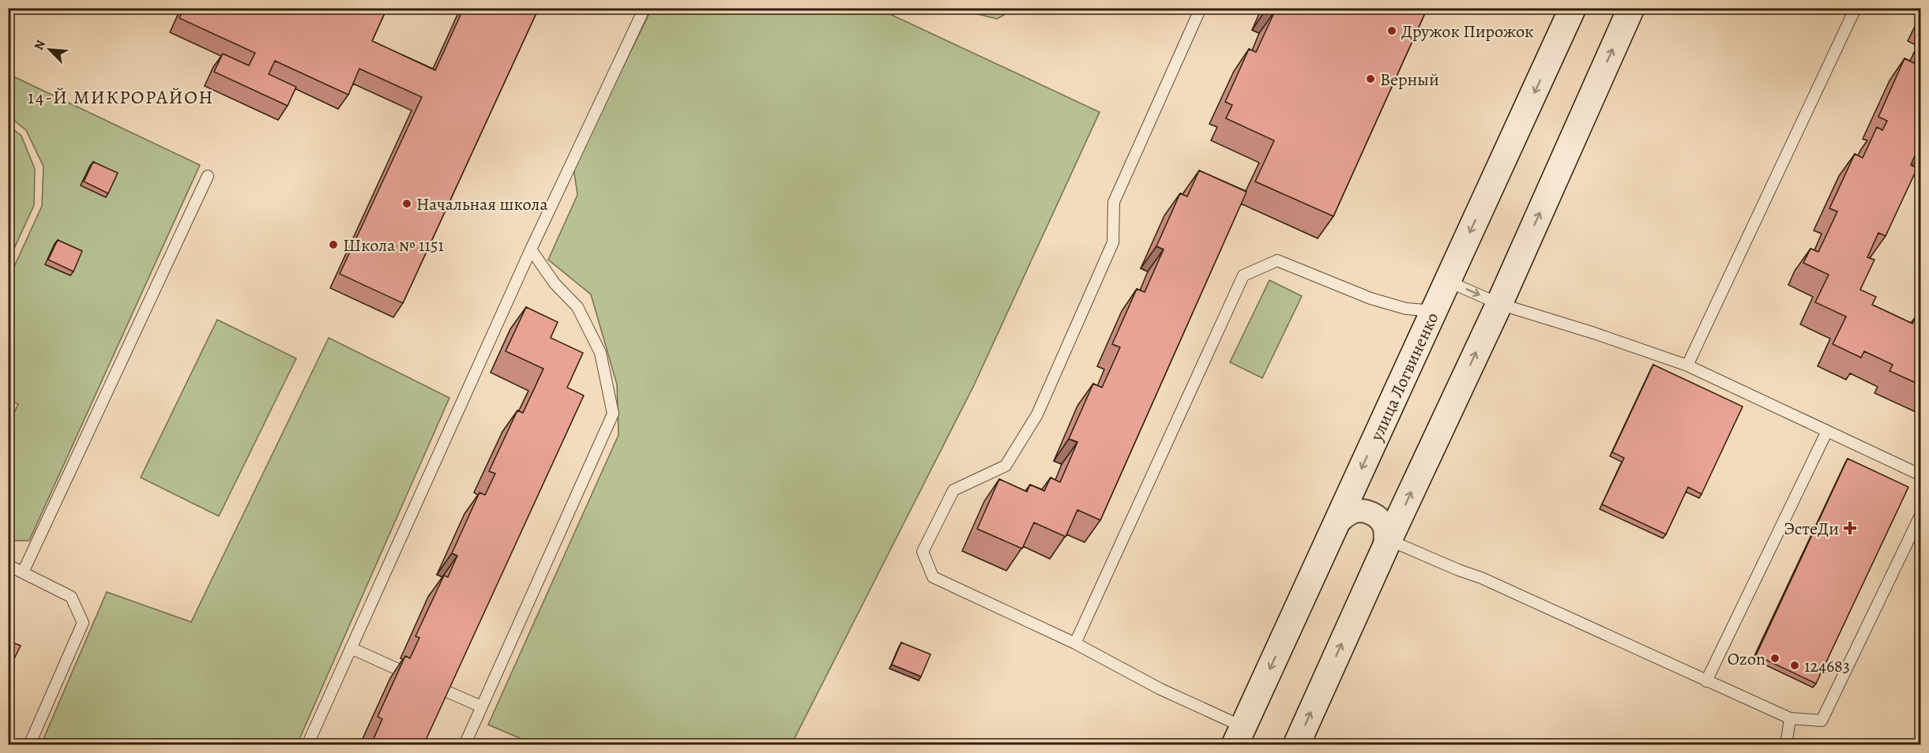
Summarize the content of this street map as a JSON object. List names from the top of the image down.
{
  "streets": {
    "main road": ["улица Логвиненко"]
  },
  "districts": ["14-Й МИКРОРАЙОН"],
  "places": {
    "other": [
      "Дружок Пирожок",
      "Верный",
      "Начальная школа",
      "Школа № 1151",
      "Ozon",
      "124683"
    ],
    "health": ["ЭстеДи"]
  },
  "north": "top left"
}
